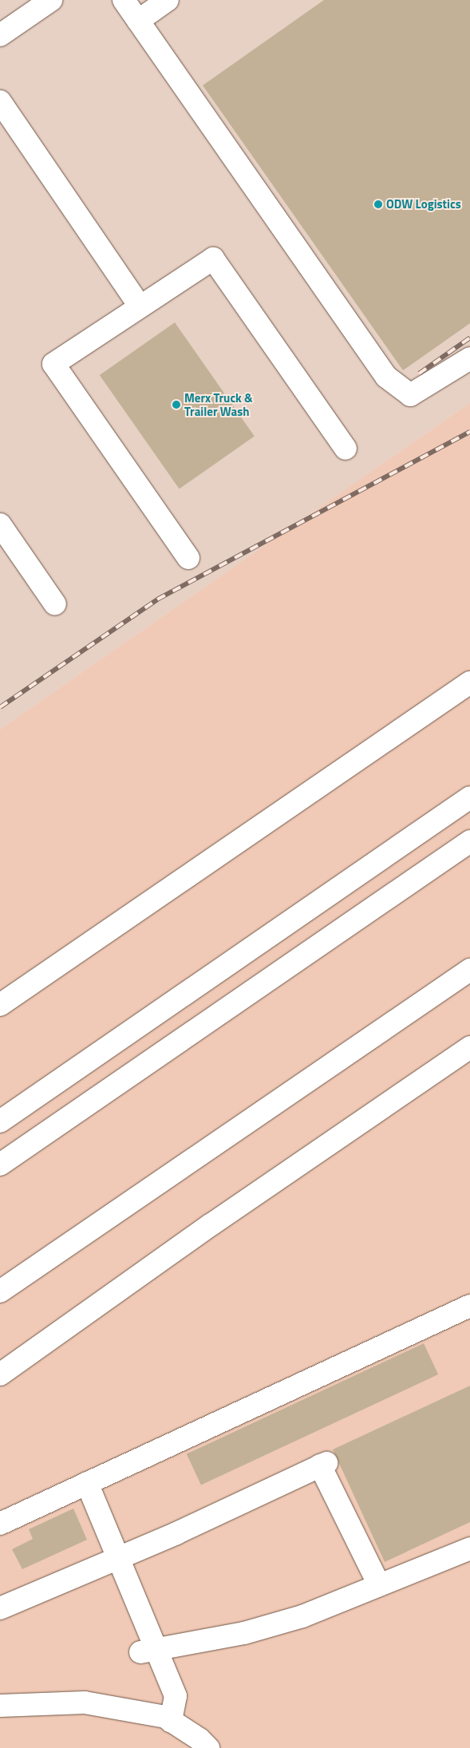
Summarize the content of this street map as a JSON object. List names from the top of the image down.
{
  "places": ["ODW Logistics", "Merx Truck & Trailer Wash"]
}
